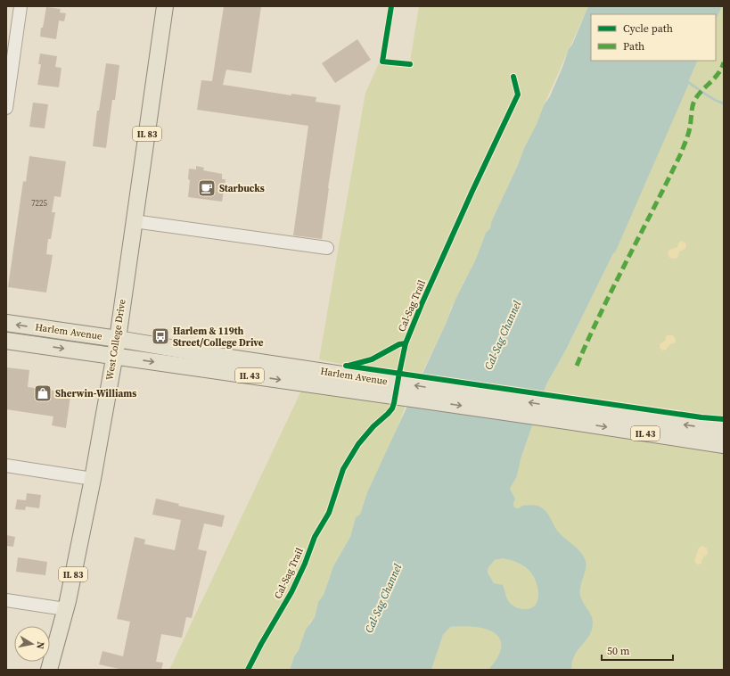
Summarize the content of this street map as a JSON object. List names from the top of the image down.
{
  "streets": {
    "main road": [
      "IL 83",
      "Harlem Avenue",
      "West College Drive",
      "IL 43"
    ],
    "cycle path": ["Cal-Sag Trail"]
  },
  "crossings": [
    ["Harlem Avenue", "West College Drive"]
  ],
  "water": ["Cal-Sag Channel"],
  "places": {
    "cafe": ["Starbucks"],
    "bus stop": ["Harlem & 119th Street/College Drive"],
    "shop": ["Sherwin-Williams"]
  },
  "house_numbers": ["7225"],
  "legend": ["Cycle path", "Path"],
  "scale_bar": "50 m",
  "north": "right"
}
